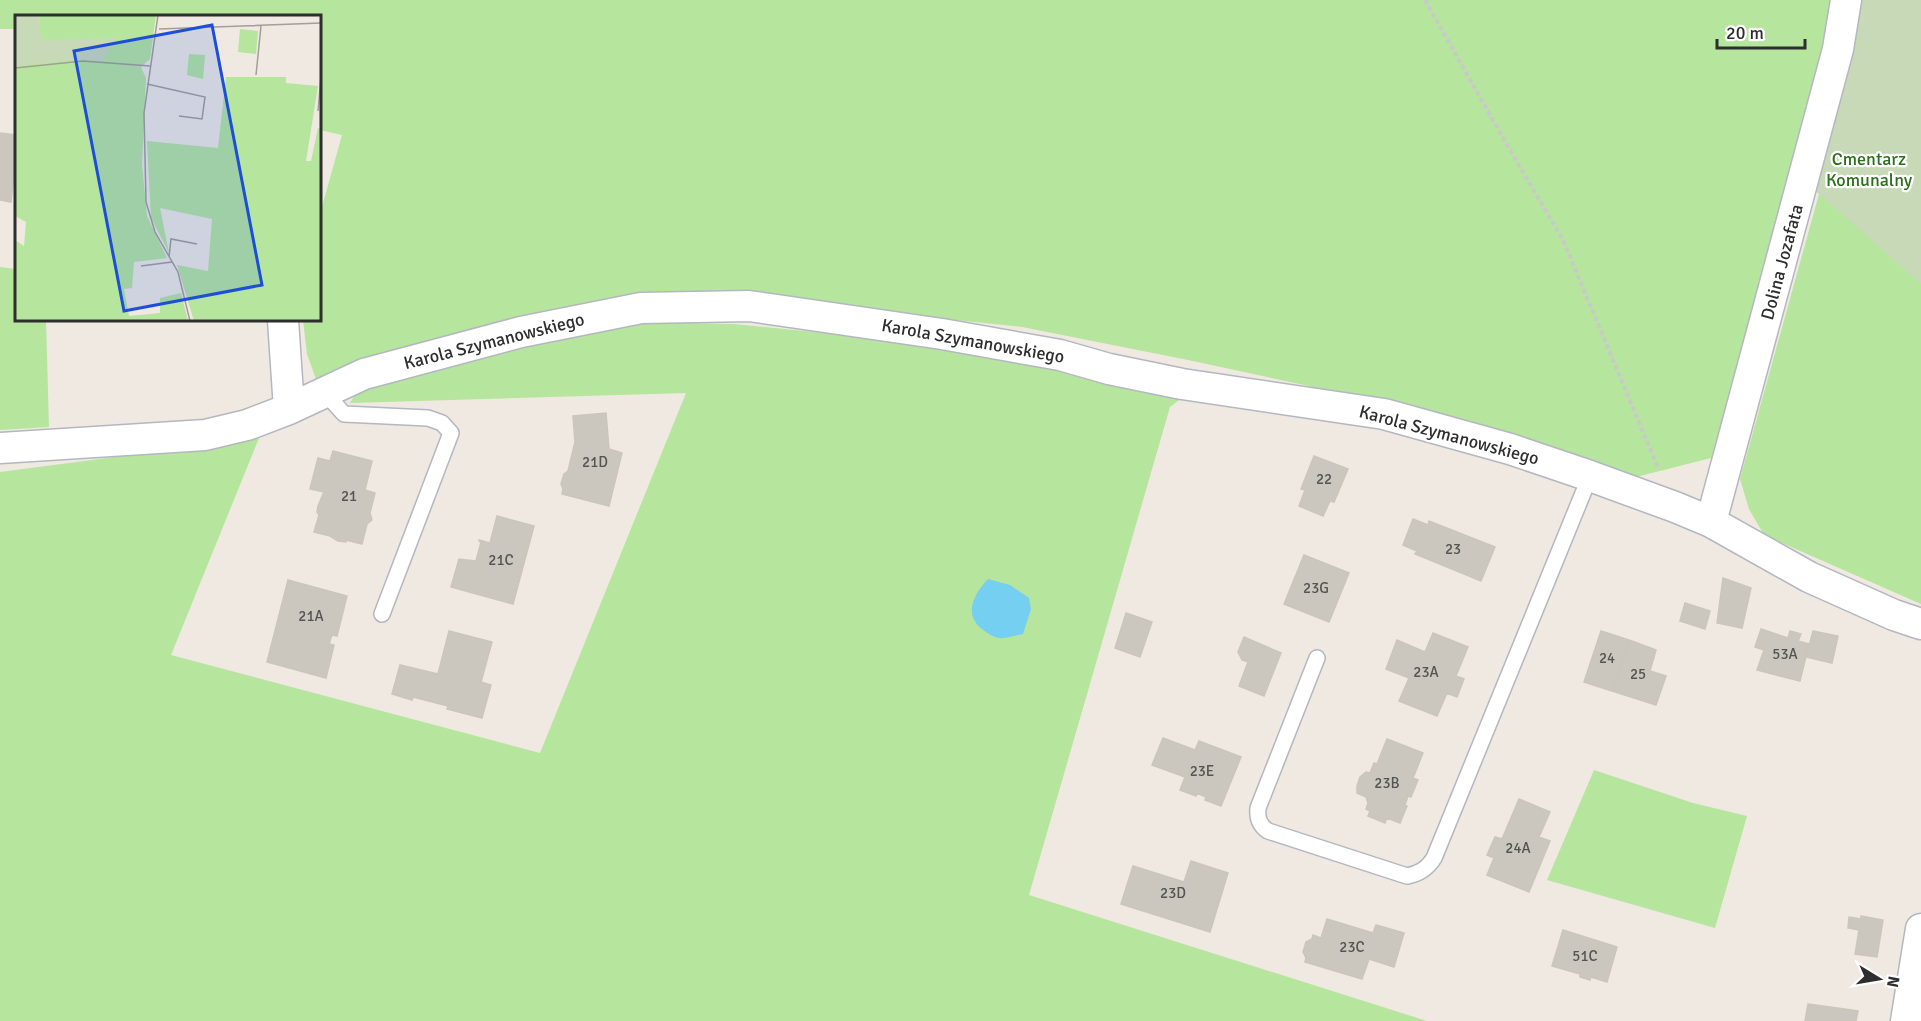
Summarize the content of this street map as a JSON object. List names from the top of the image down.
{
  "streets": {
    "street": ["Dolina Jozafata", "Karola Szymanowskiego"]
  },
  "crossings": [
    ["Dolina Jozafata", "Karola Szymanowskiego"]
  ],
  "parks": ["Cmentarz Komunalny"],
  "house_numbers": [
    "21D",
    "22",
    "21",
    "23",
    "21C",
    "23G",
    "21A",
    "53A",
    "24",
    "23A",
    "25",
    "23E",
    "23B",
    "24A",
    "23D",
    "23C",
    "51C"
  ],
  "scale_bar": "20 m",
  "north": "right"
}
